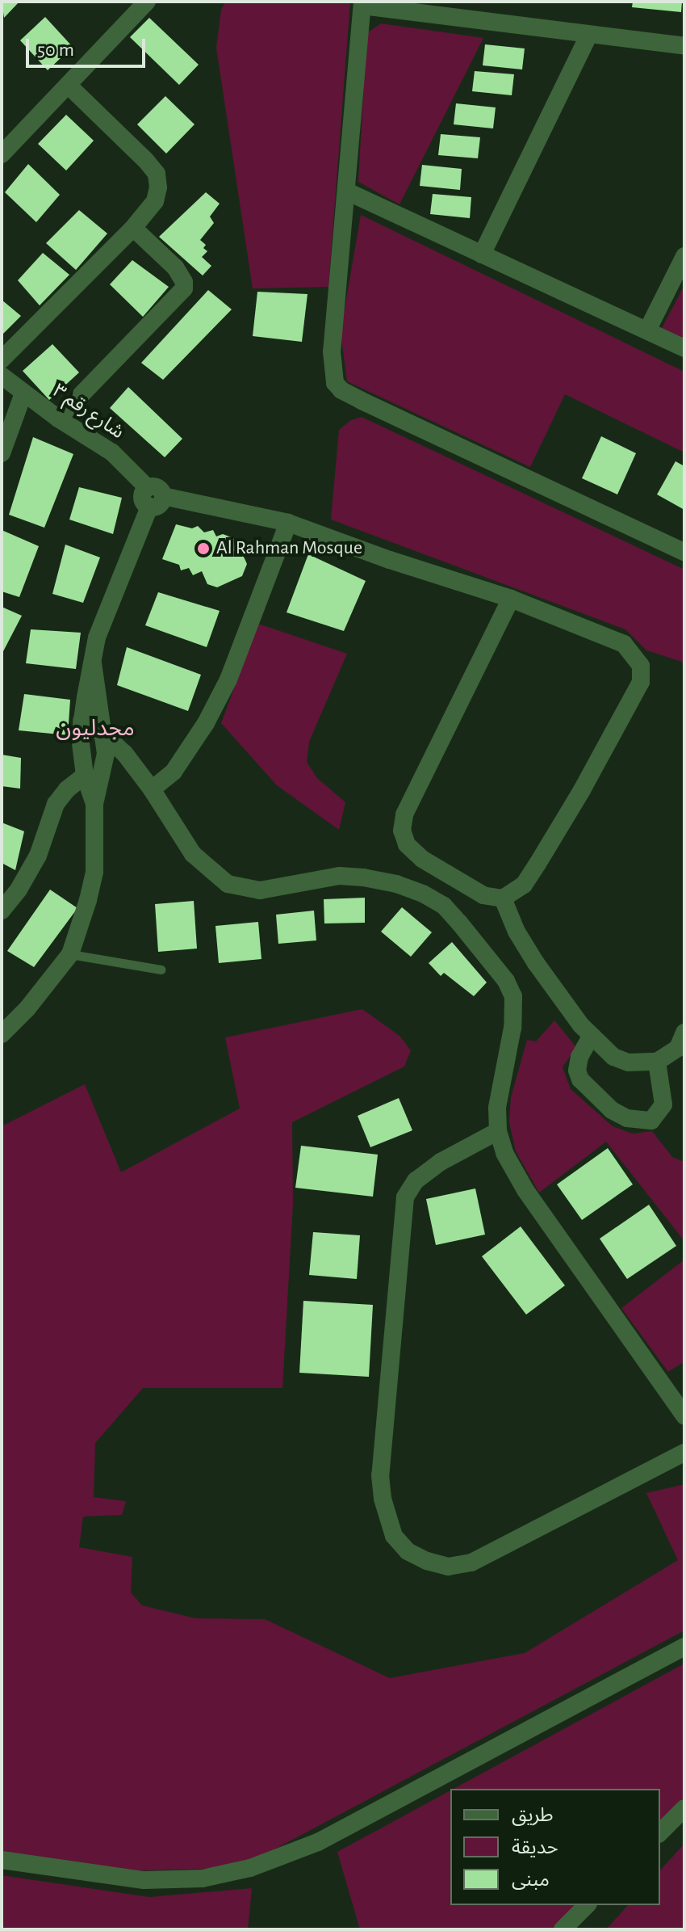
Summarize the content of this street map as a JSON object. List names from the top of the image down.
{
  "streets": {
    "street": ["شارع رقم ٣"]
  },
  "districts": ["مجدليون"],
  "places": ["Al Rahman Mosque"],
  "legend": ["طريق", "حديقة", "مبنى"],
  "scale_bar": "50 m"
}
